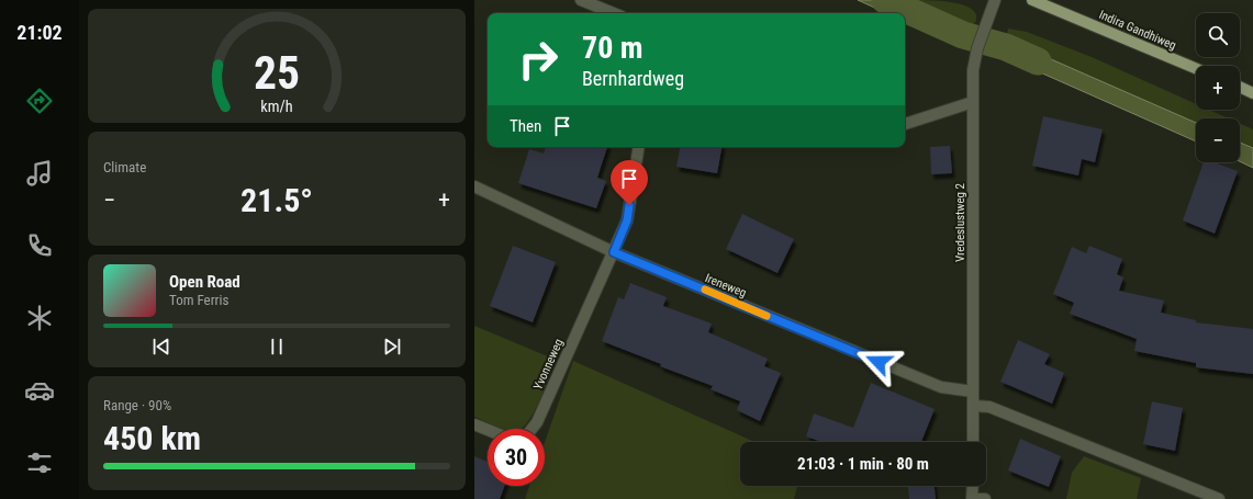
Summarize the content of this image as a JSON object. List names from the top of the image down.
{
  "streets": {
    "main road": ["Indira Gandhiweg"],
    "street": ["Vredeslustweg 2", "Ireneweg", "Yvonneweg"]
  },
  "crossings": [
    ["Vredeslustweg 2", "Ireneweg"],
    ["Ireneweg", "Yvonneweg"]
  ],
  "page": {
    "tabs": "21:02",
    "map_buttons": ["+", "−"],
    "turn": ["70 m", "Bernhardweg"],
    "then": "Then",
    "tile": [
      "Climate",
      ["Range · 90%", "450 km"]
    ],
    "heat": ["−", "21.5°", "+"],
    "song": ["Open Road", "Tom Ferris"],
    "limit": "30",
    "trip": "21:03 · 1 min · 80 m",
    "gauge": ["25", "km/h"]
  }
}
